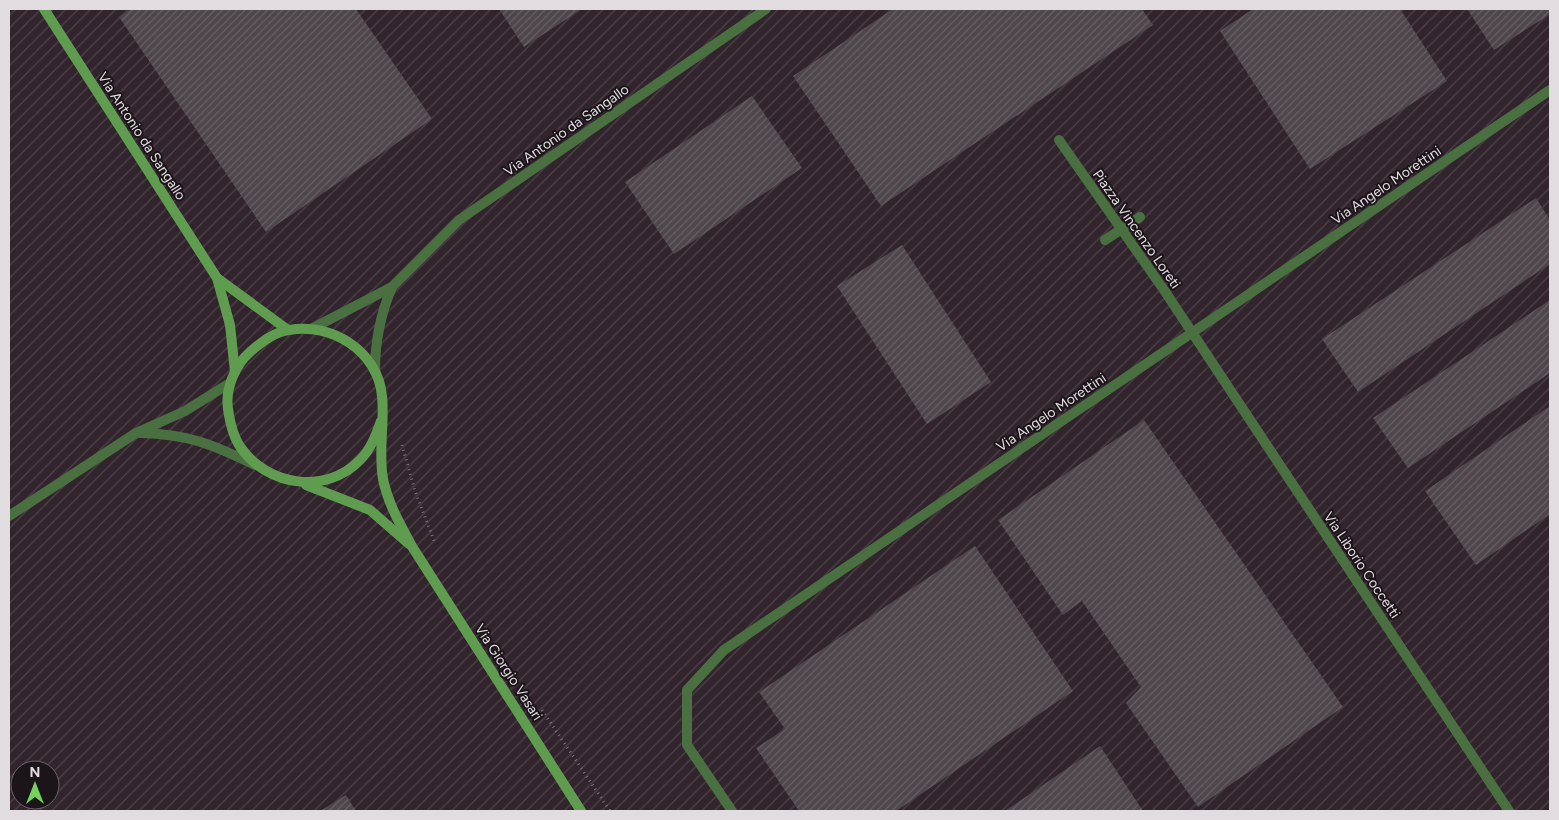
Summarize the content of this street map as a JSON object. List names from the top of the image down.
{
  "streets": {
    "main road": ["Via Antonio da Sangallo", "Via Giorgio Vasari"],
    "street": ["Via Angelo Morettini", "Piazza Vincenzo Loreti", "Via Liborio Coccetti"]
  },
  "crossings": [
    ["Via Antonio da Sangallo", "Via Giorgio Vasari"],
    ["Via Angelo Morettini", "Piazza Vincenzo Loreti"],
    ["Via Angelo Morettini", "Via Liborio Coccetti"],
    ["Piazza Vincenzo Loreti", "Via Liborio Coccetti"]
  ],
  "north": "top"
}
